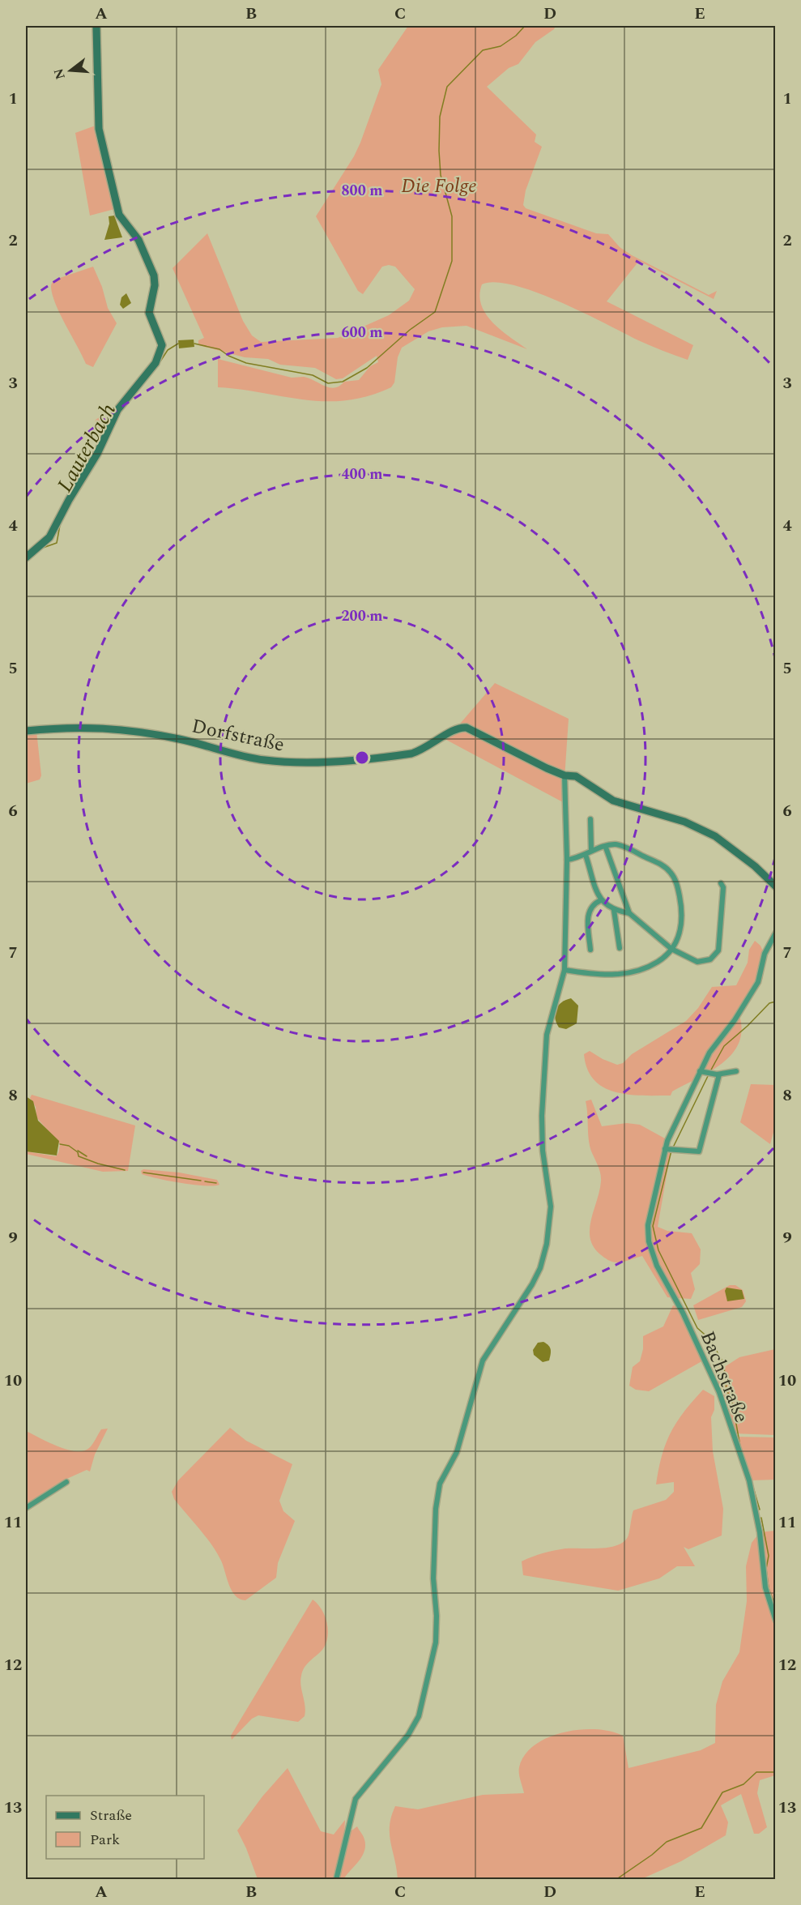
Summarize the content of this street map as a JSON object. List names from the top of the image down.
{
  "streets": {
    "street": ["Dorfstraße", "Bachstraße"]
  },
  "water": ["Lauterbach"],
  "parks": ["Die Folge"],
  "legend": ["Straße", "Park"],
  "north": "left",
  "grid": {
    "columns": [
      "A",
      "B",
      "C",
      "D",
      "E"
    ],
    "rows": [
      "1",
      "2",
      "3",
      "4",
      "5",
      "6",
      "7",
      "8",
      "9",
      "10",
      "11",
      "12",
      "13"
    ]
  },
  "rings": [
    "800 m",
    "600 m",
    "400 m",
    "200 m"
  ]
}
